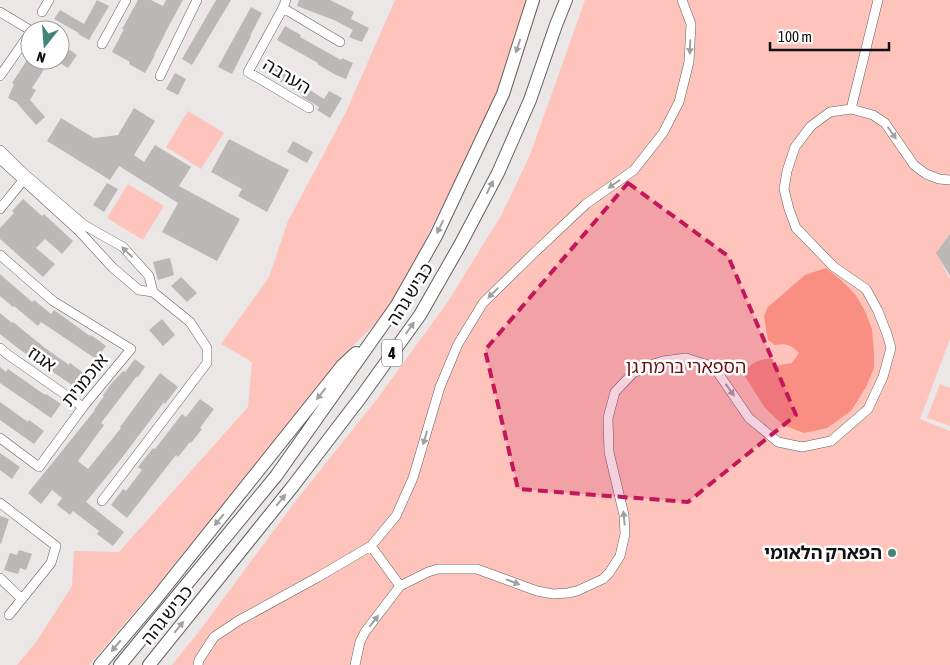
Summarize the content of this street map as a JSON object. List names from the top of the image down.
{
  "streets": {
    "highway": ["כביש גהה", "4"],
    "street": ["הערבה", "אגוז", "אוכמנית"]
  },
  "crossings": [
    ["אגוז", "אוכמנית"]
  ],
  "parks": ["הספארי ברמת גן"],
  "places": ["הפארק הלאומי"],
  "scale_bar": "100 m",
  "north": "bottom"
}
